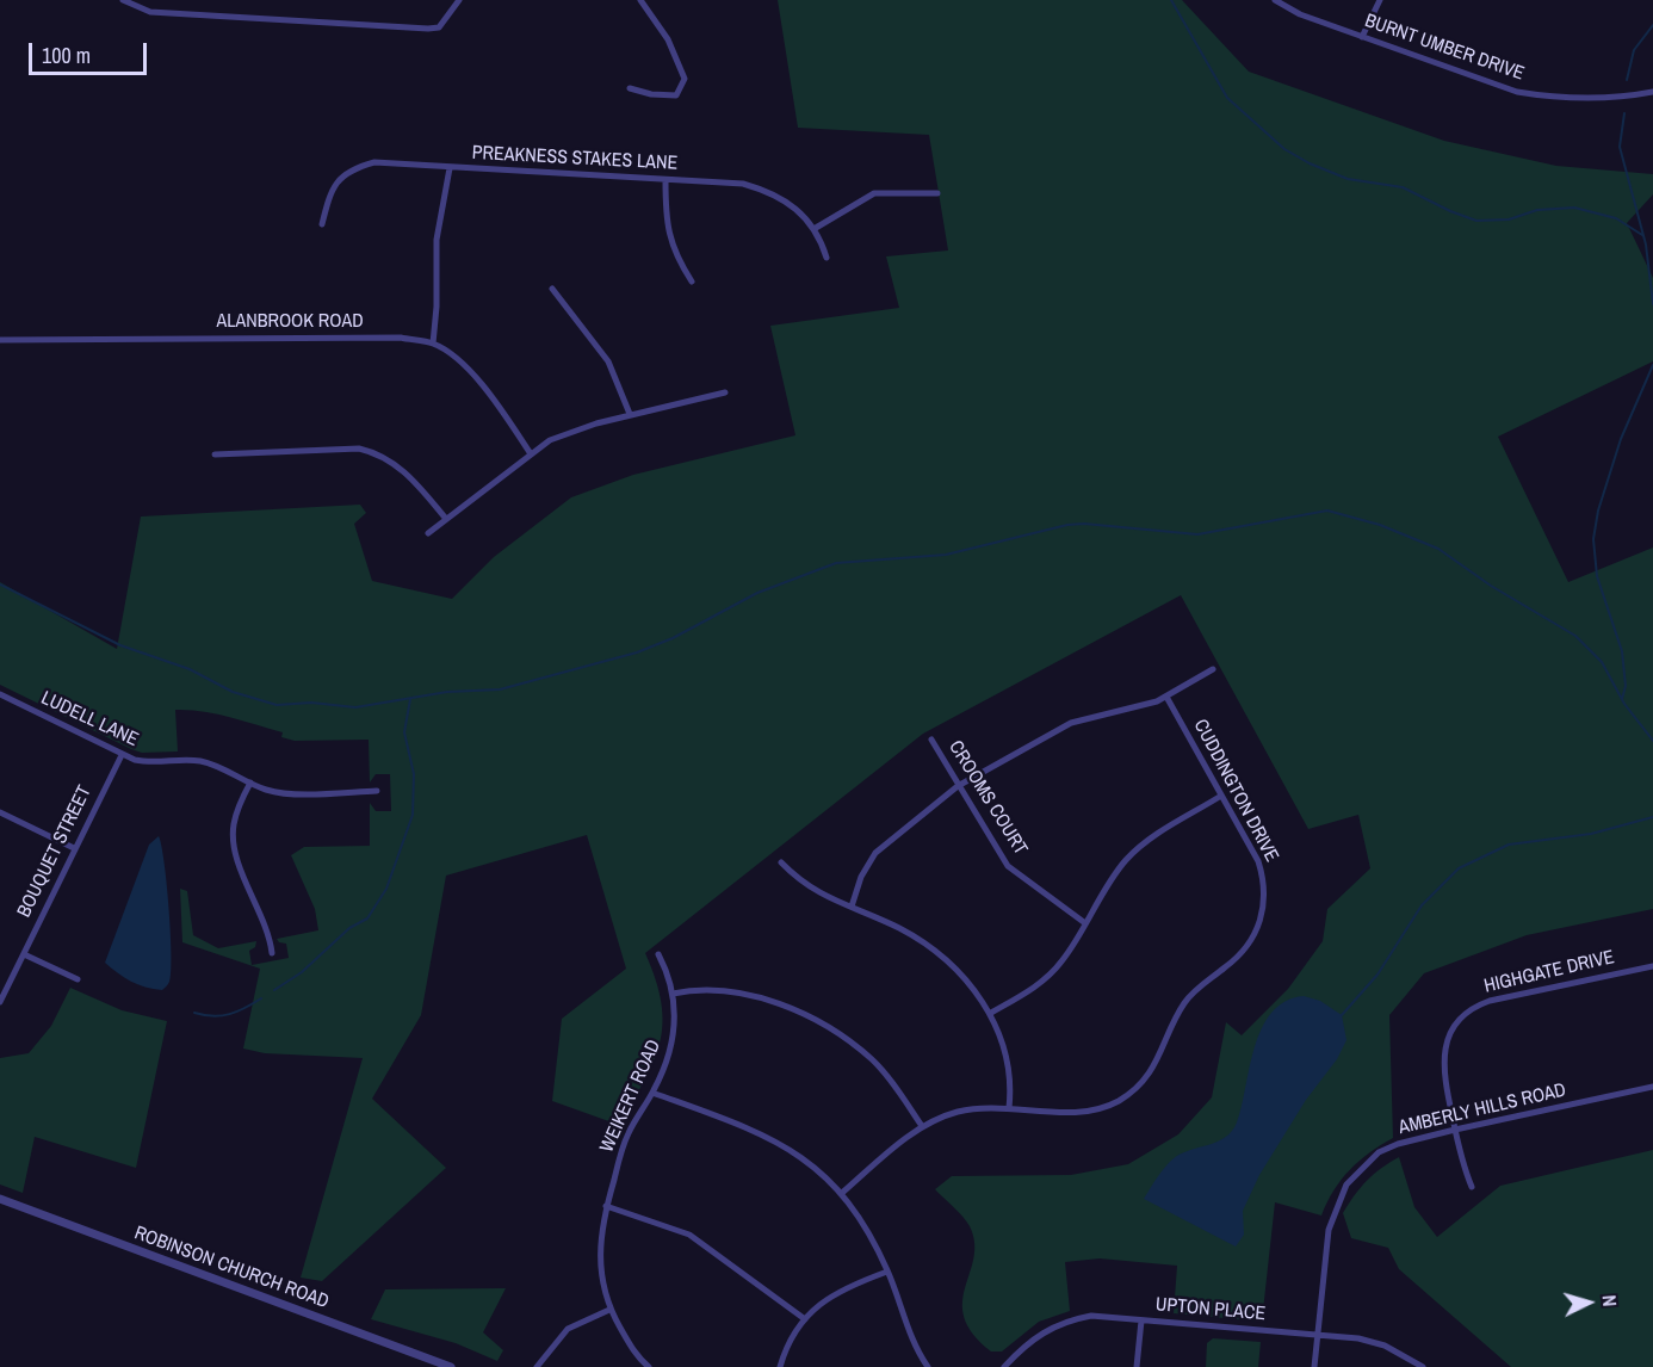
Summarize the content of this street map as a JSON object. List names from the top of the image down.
{
  "streets": {
    "street": [
      "BURNT UMBER DRIVE",
      "PREAKNESS STAKES LANE",
      "ALANBROOK ROAD",
      "LUDELL LANE",
      "CUDDINGTON DRIVE",
      "CROOMS COURT",
      "BOUQUET STREET",
      "HIGHGATE DRIVE",
      "WEIKERT ROAD",
      "AMBERLY HILLS ROAD",
      "ROBINSON CHURCH ROAD",
      "UPTON PLACE"
    ]
  },
  "crossings": [
    ["LUDELL LANE", "BOUQUET STREET"],
    ["HIGHGATE DRIVE", "AMBERLY HILLS ROAD"],
    ["AMBERLY HILLS ROAD", "UPTON PLACE"]
  ],
  "scale_bar": "100 m",
  "north": "right"
}
